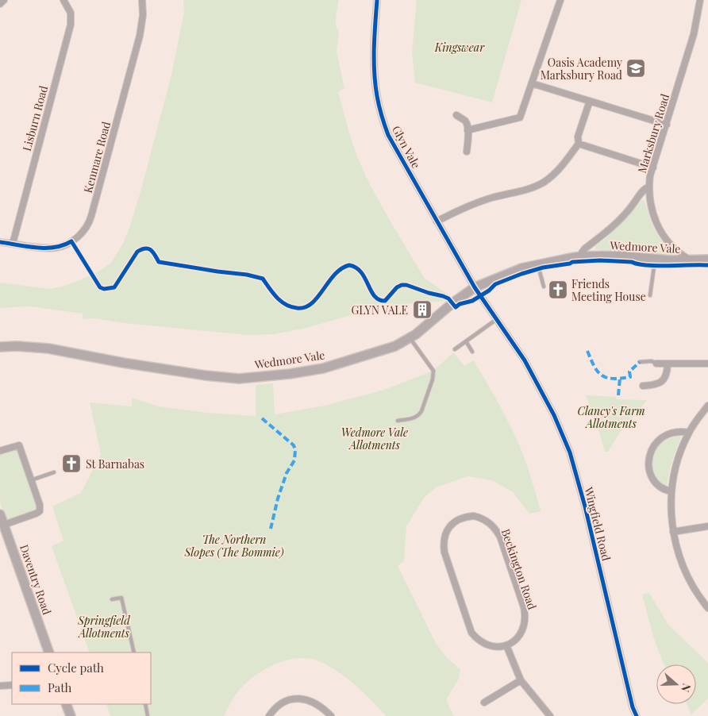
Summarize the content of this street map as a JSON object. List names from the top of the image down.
{
  "streets": {
    "street": [
      "Lisburn Road",
      "Marksbury Road",
      "Glyn Vale",
      "Kenmare Road",
      "Wedmore Vale",
      "Wingfield Road",
      "Beckington Road",
      "Daventry Road"
    ]
  },
  "crossings": [
    ["Lisburn Road", "Kenmare Road"],
    ["Marksbury Road", "Wedmore Vale"],
    ["Glyn Vale", "Wedmore Vale"],
    ["Glyn Vale", "Wingfield Road"],
    ["Wedmore Vale", "Wingfield Road"]
  ],
  "parks": [
    "Kingswear",
    "Clancy's Farm Allotments",
    "Wedmore Vale Allotments",
    "The Northern Slopes (The Bommie)",
    "Springfield Allotments"
  ],
  "places": {
    "school or university": ["Oasis Academy Marksbury Road"],
    "church": ["Friends Meeting House", "St Barnabas"],
    "building": ["GLYN VALE"]
  },
  "legend": ["Cycle path", "Path"],
  "north": "right"
}
